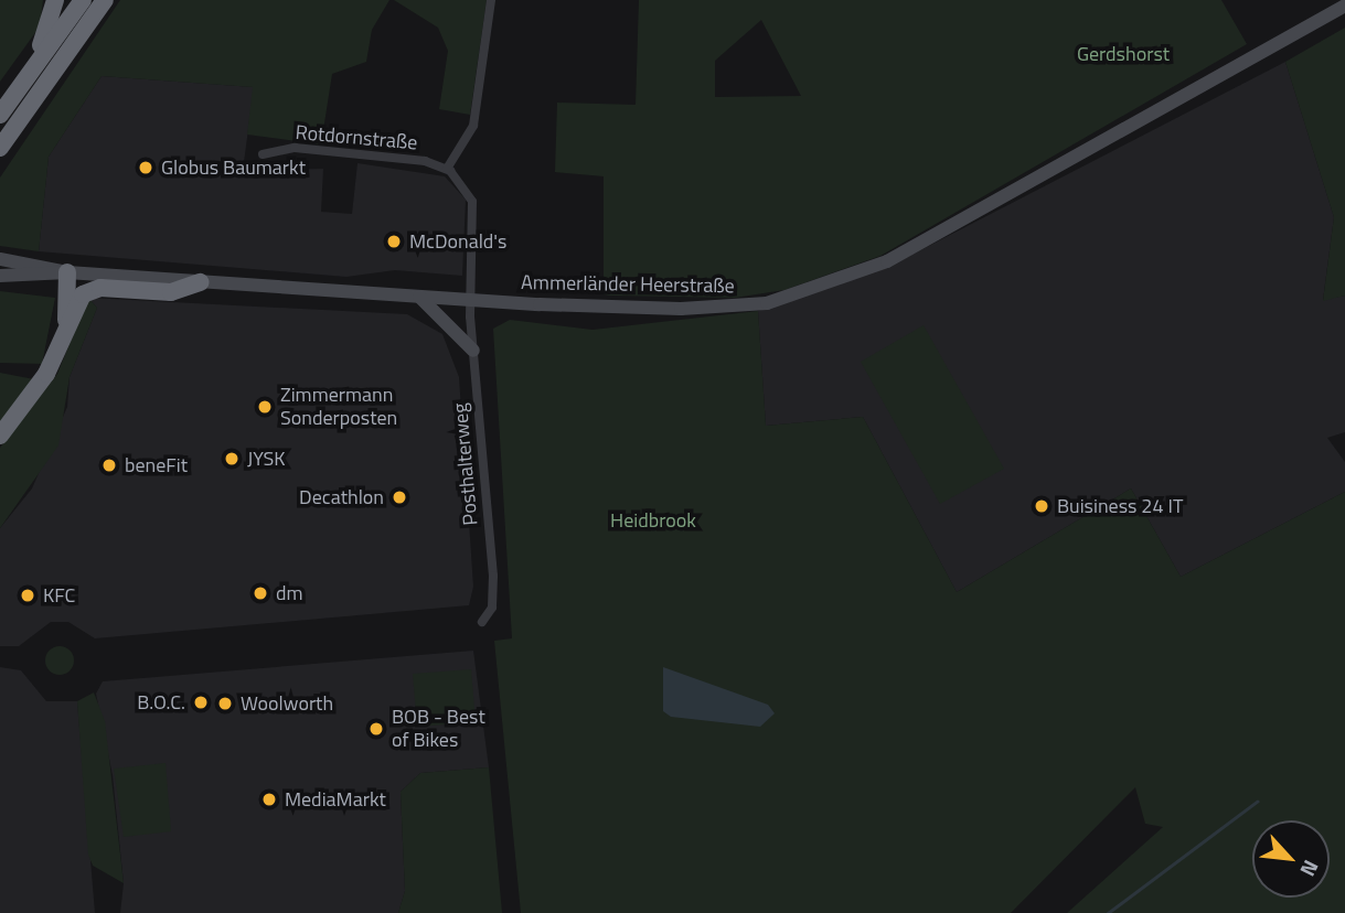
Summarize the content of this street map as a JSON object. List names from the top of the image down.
{
  "streets": {
    "street": ["Rotdornstraße", "Ammerländer Heerstraße", "Posthalterweg"]
  },
  "crossings": [
    ["Rotdornstraße", "Posthalterweg"],
    ["Ammerländer Heerstraße", "Posthalterweg"]
  ],
  "parks": ["Gerdshorst", "Heidbrook"],
  "places": [
    "Globus Baumarkt",
    "McDonald's",
    "Zimmermann Sonderposten",
    "JYSK",
    "beneFit",
    "Decathlon",
    "Buisiness 24 IT",
    "dm",
    "KFC",
    "B.O.C.",
    "Woolworth",
    "BOB - Best of Bikes",
    "MediaMarkt"
  ],
  "north": "bottom right"
}
